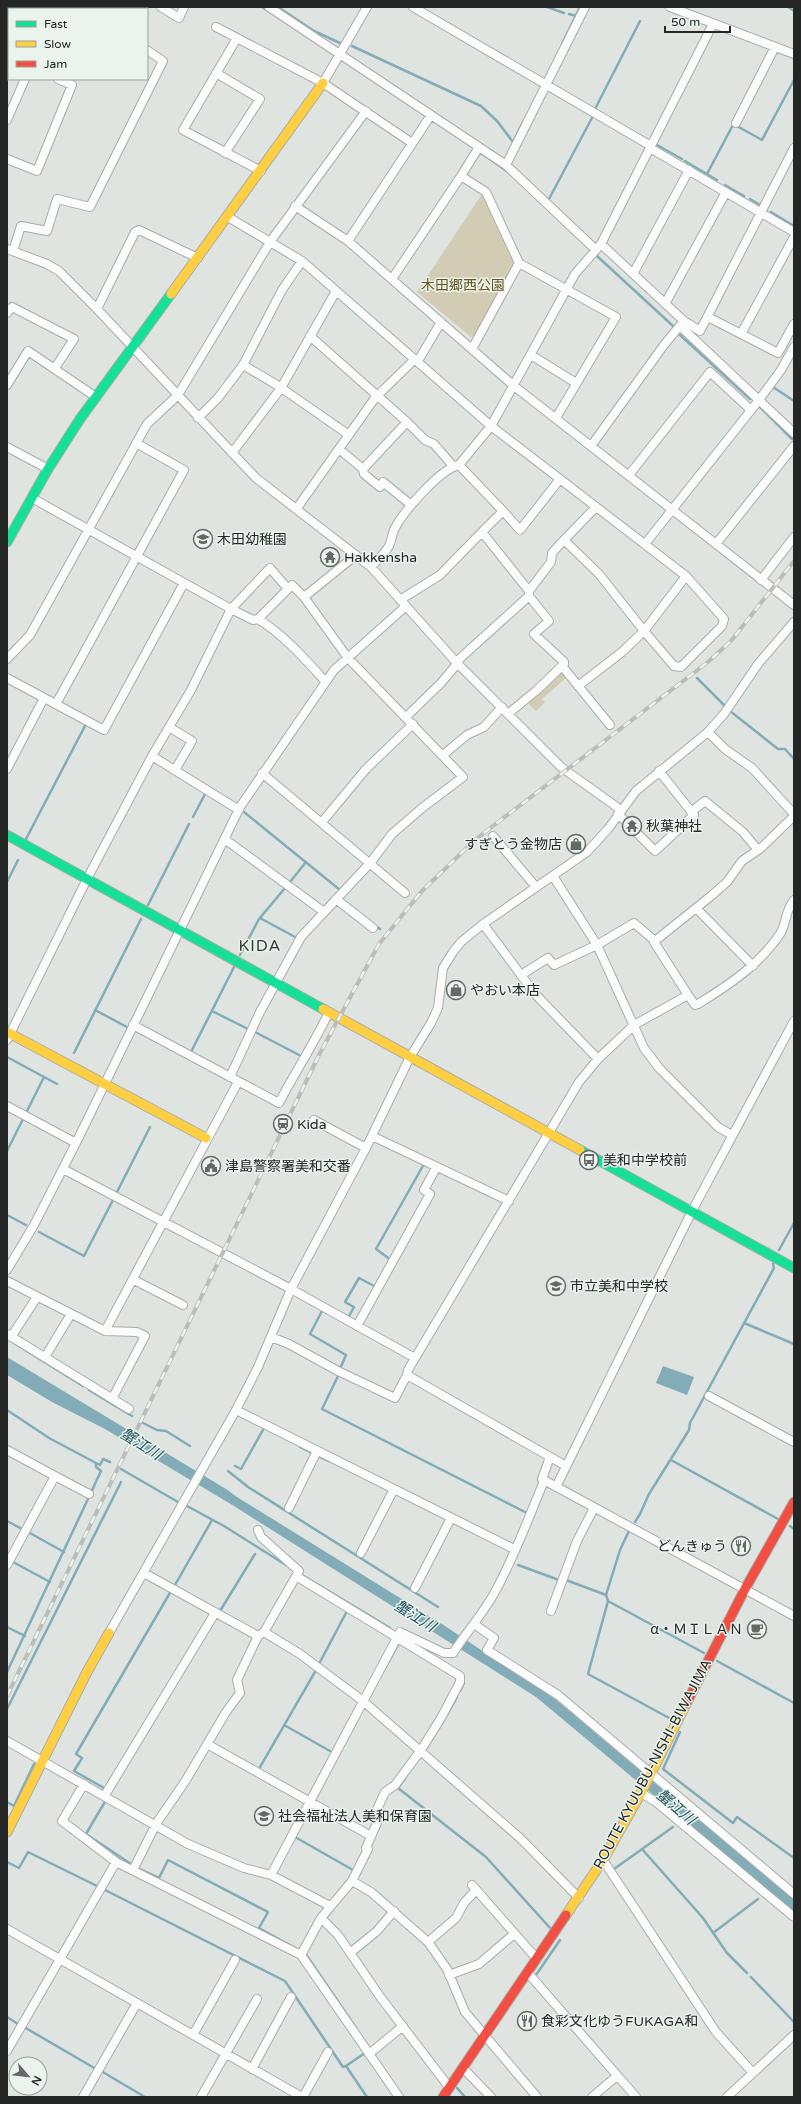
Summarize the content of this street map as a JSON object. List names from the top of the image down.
{
  "streets": {
    "street": ["ROUTE KYUUBU-NISHI-BIWAJIMA"]
  },
  "districts": ["KIDA"],
  "water": ["蟹江川"],
  "parks": ["木田郷西公園"],
  "places": {
    "school or university": ["木田幼稚園", "市立美和中学校", "社会福祉法人美和保育園"],
    "temple": ["Hakkensha", "秋葉神社"],
    "shop": ["すぎとう金物店", "やおい本店"],
    "station": ["Kida"],
    "bus stop": ["美和中学校前"],
    "public building": ["津島警察署美和交番"],
    "restaurant": ["どんきゅう", "食彩文化ゆうFUKAGA和"],
    "cafe": ["α・ＭＩＬＡＮ"]
  },
  "legend": ["Fast", "Slow", "Jam"],
  "scale_bar": "50 m",
  "north": "bottom right"
}
